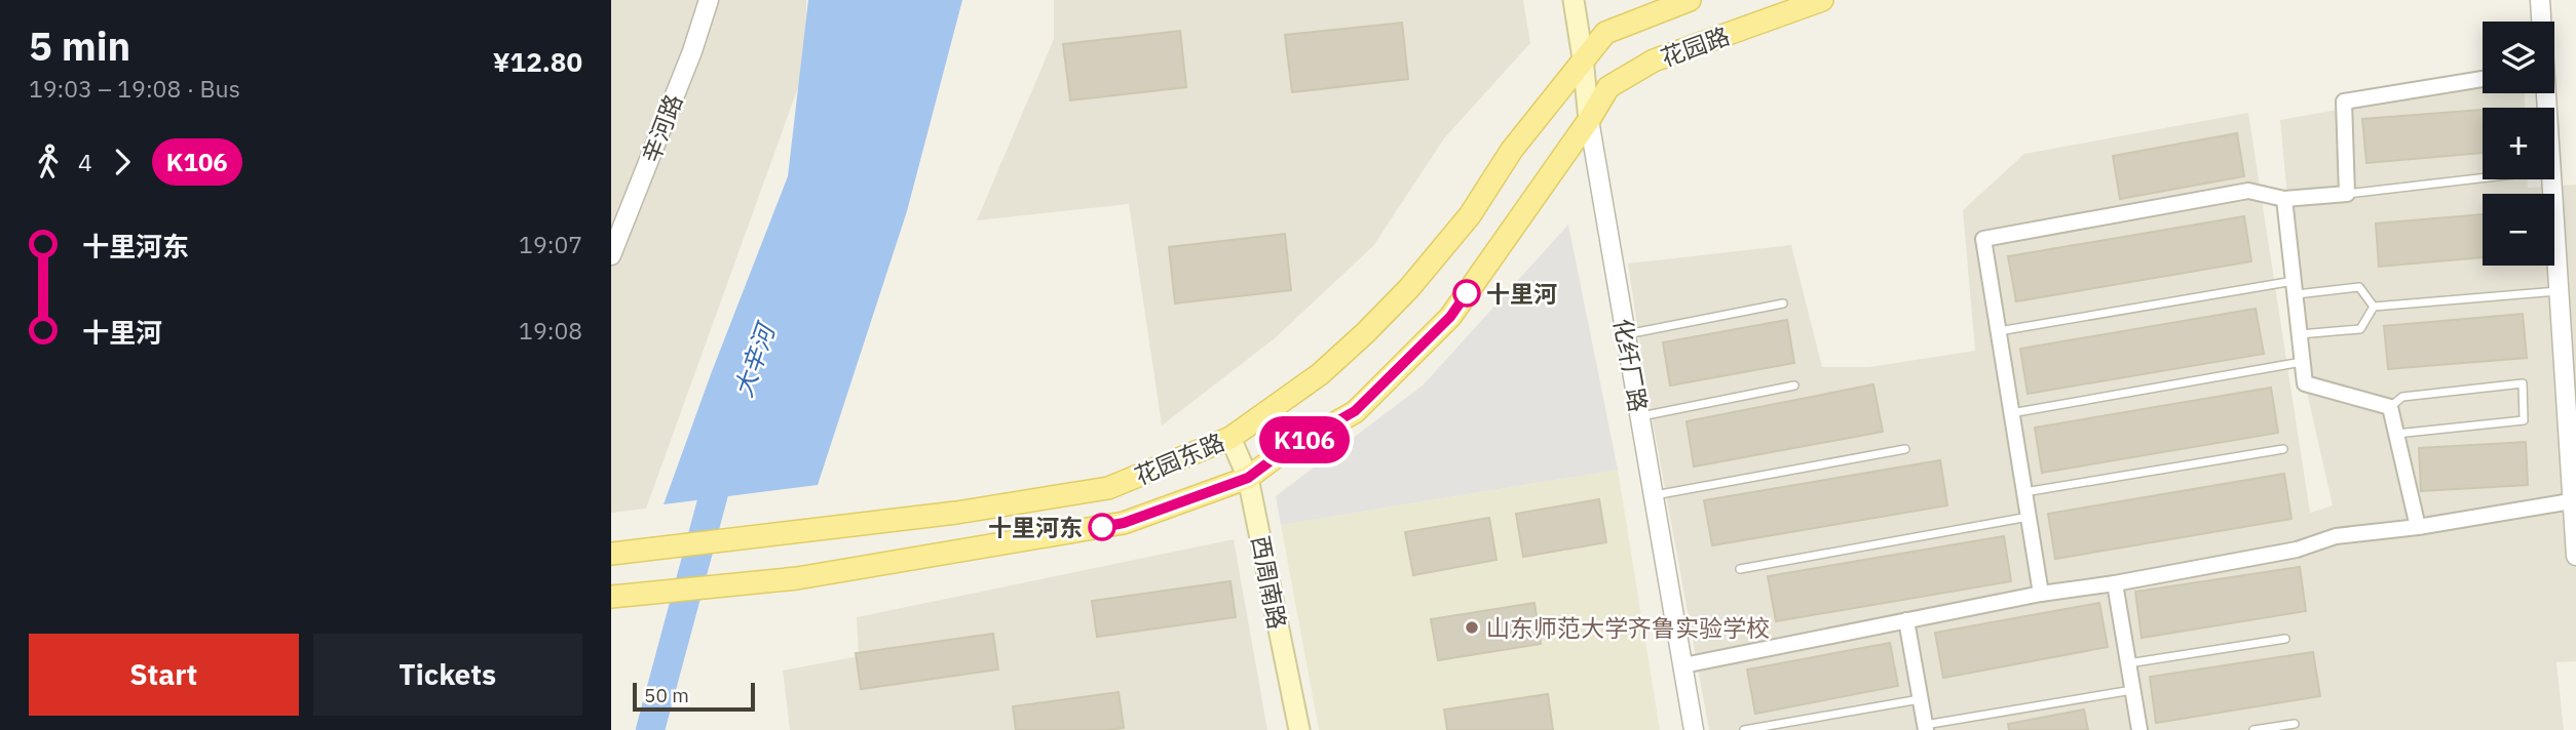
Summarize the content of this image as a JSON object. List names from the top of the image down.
{
  "streets": {
    "main road": [
      "花园路",
      "化纤厂路",
      "花园东路",
      "西周南路"
    ],
    "street": ["辛河路"]
  },
  "crossings": [
    ["花园路", "化纤厂路"],
    ["花园路", "花园东路"],
    ["化纤厂路", "花园东路"],
    ["花园东路", "西周南路"]
  ],
  "water": ["大辛河"],
  "places": ["十里河", "十里河东", "山东师范大学齐鲁实验学校"],
  "lines": ["bus line K106"],
  "scale_bar": "50 m",
  "page": {
    "heading": ["5 min", "19:03 – 19:08 · Bus", "¥12.80"],
    "on_map": "K106",
    "map_buttons": ["+", "−"],
    "legs": ["4", "K106"],
    "list": [
      {
        "name": "十里河东",
        "value": "19:07"
      },
      {
        "name": "十里河",
        "value": "19:08"
      }
    ],
    "buttons": ["Start", "Tickets"],
    "scale": "50 m"
  }
}
